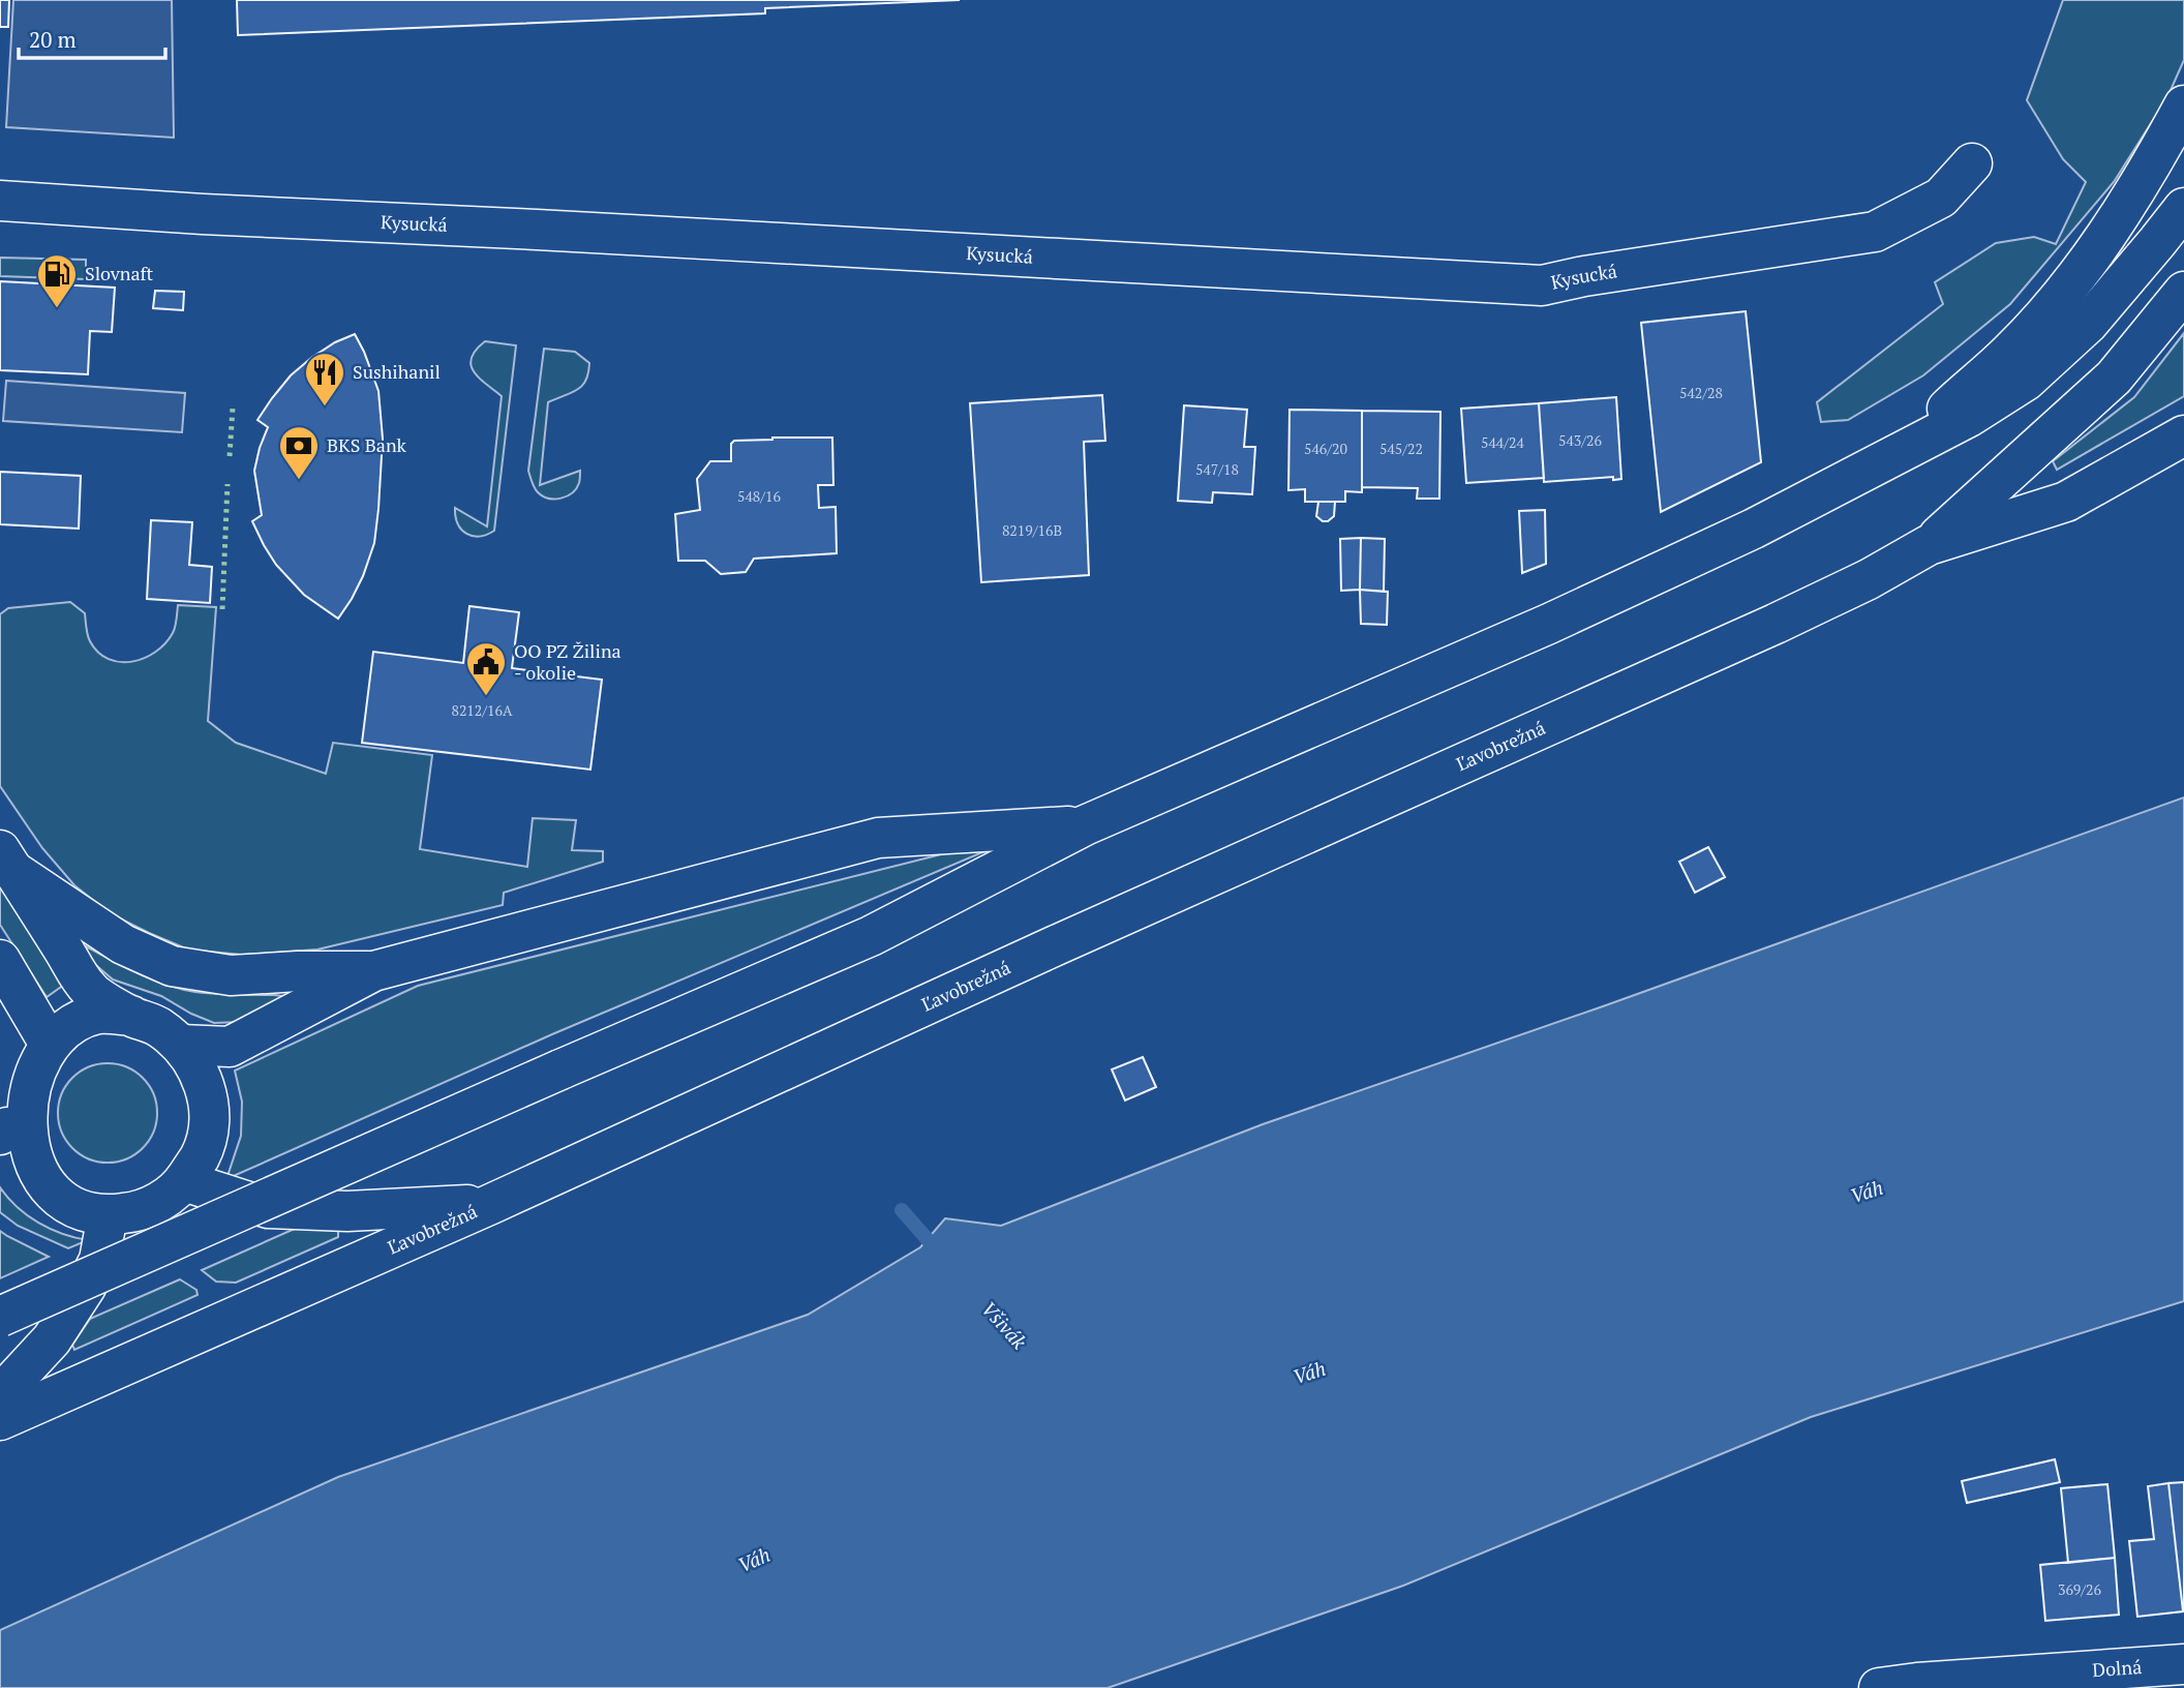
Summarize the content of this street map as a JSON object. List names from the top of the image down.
{
  "streets": {
    "main road": ["Kysucká", "Ľavobrežná", "Dolná"]
  },
  "water": ["Váh", "Všivák"],
  "places": {
    "fuel station": ["Slovnaft"],
    "restaurant": ["Sushihanil"],
    "bank": ["BKS Bank"],
    "public building": ["OO PZ Žilina - okolie"]
  },
  "house_numbers": [
    "542/28",
    "543/26",
    "544/24",
    "546/20",
    "545/22",
    "547/18",
    "548/16",
    "8219/16B",
    "8212/16A",
    "369/26"
  ],
  "scale_bar": "20 m"
}
